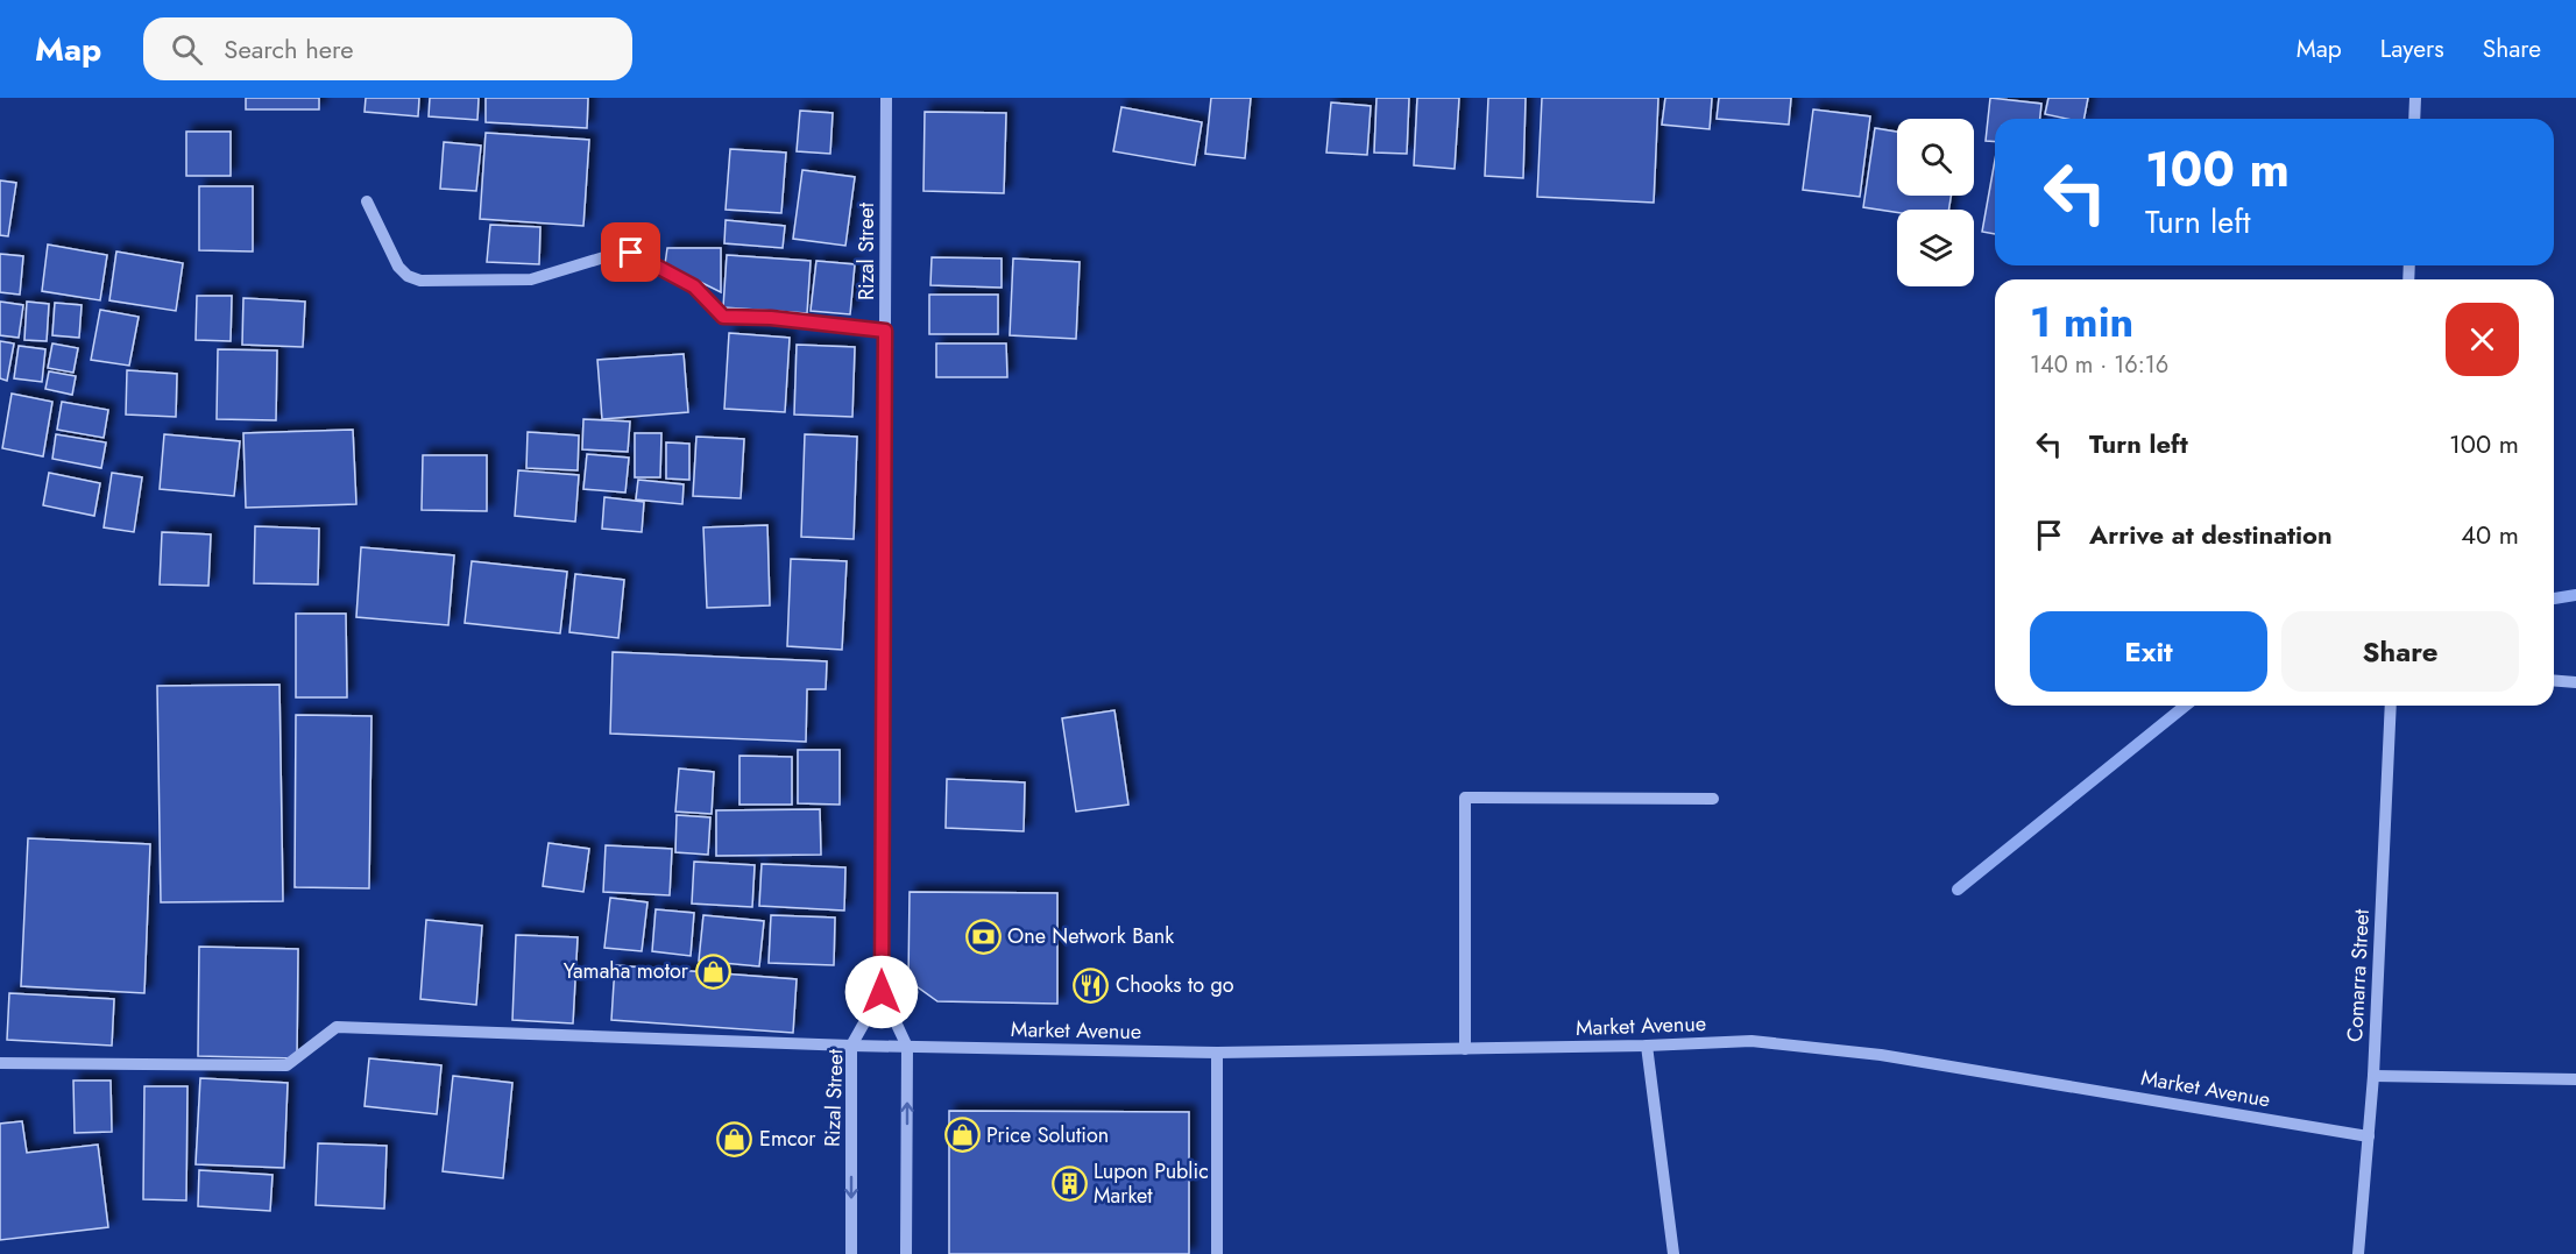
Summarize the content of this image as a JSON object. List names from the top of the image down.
{
  "streets": {
    "street": ["Rizal Street", "Comarra Street", "Market Avenue"]
  },
  "crossings": [
    ["Rizal Street", "Market Avenue"],
    ["Comarra Street", "Market Avenue"]
  ],
  "places": {
    "bank": ["One Network Bank"],
    "shop": ["Yamaha motor", "Price Solution", "Emcor"],
    "restaurant": ["Chooks to go"],
    "building": ["Lupon Public Market"]
  },
  "page": {
    "header": "Map",
    "search": "Search here",
    "nav": ["Map", "Layers", "Share"],
    "turn": ["100 m", "Turn left"],
    "heading": ["1 min", "140 m · 16:16"],
    "list": [
      {
        "name": "Turn left",
        "value": "100 m"
      },
      {
        "name": "Arrive at destination",
        "value": "40 m"
      }
    ],
    "buttons": ["Exit", "Share"]
  }
}
